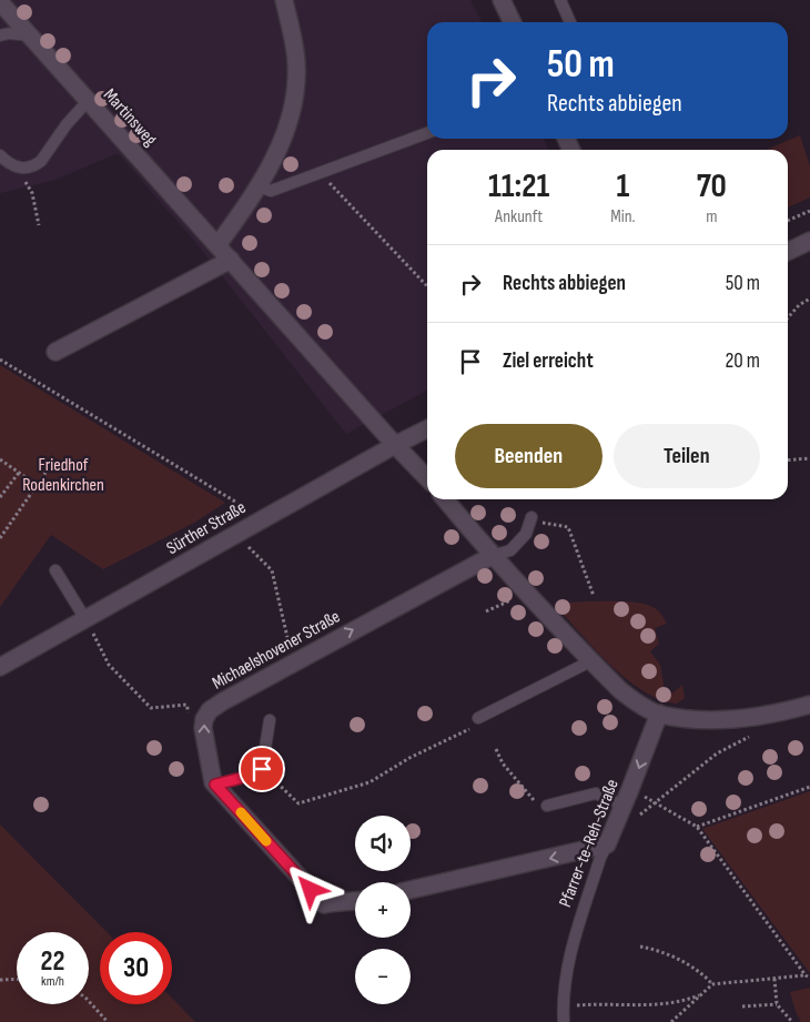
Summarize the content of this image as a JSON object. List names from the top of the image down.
{
  "streets": {
    "street": [
      "Martinsweg",
      "Sürther Straße",
      "Michaelshovener Straße",
      "Pfarrer-te-Reh-Straße"
    ]
  },
  "crossings": [
    ["Martinsweg", "Sürther Straße"]
  ],
  "one_way": ["Michaelshovener Straße"],
  "parks": ["Friedhof Rodenkirchen"],
  "page": {
    "turn": ["50 m", "Rechts abbiegen"],
    "eta": [
      "11:21",
      "Ankunft",
      "1",
      "Min.",
      "70",
      "m"
    ],
    "list": [
      {
        "name": "Rechts abbiegen",
        "value": "50 m"
      },
      {
        "name": "Ziel erreicht",
        "value": "20 m"
      }
    ],
    "buttons": ["Beenden", "Teilen"],
    "map_buttons": ["+", "−"],
    "speed": "22 km/h",
    "limit": "30"
  }
}
